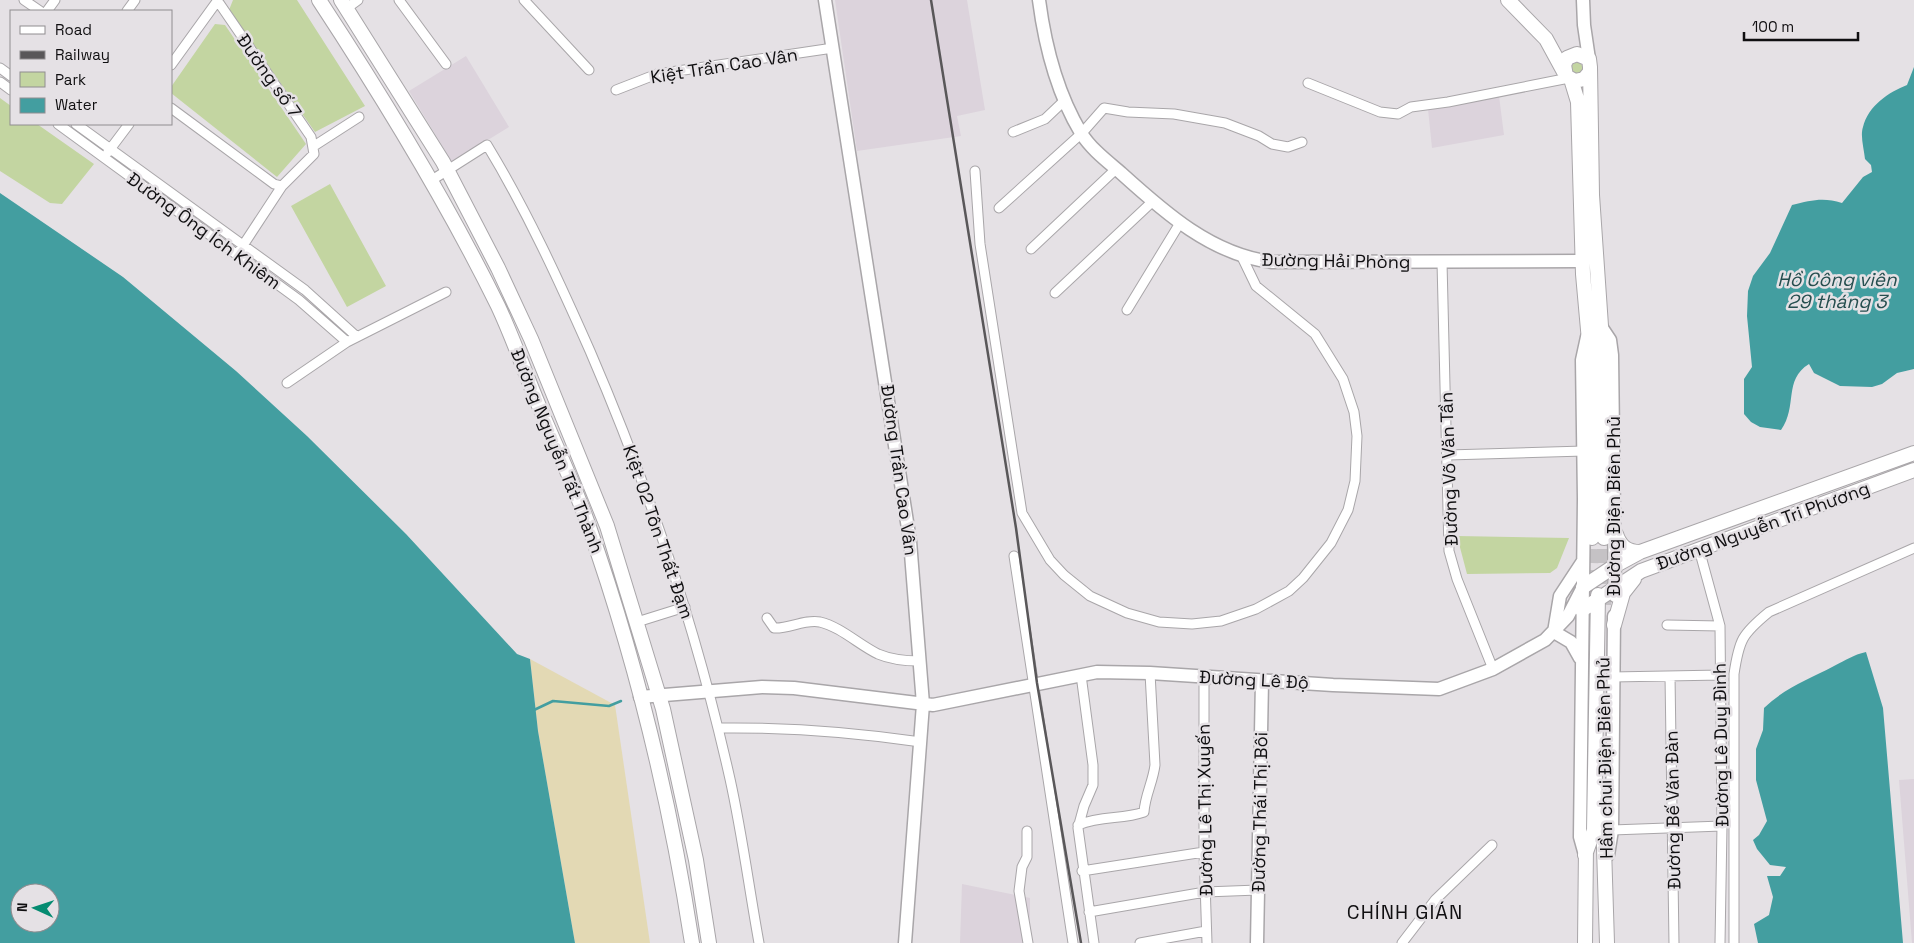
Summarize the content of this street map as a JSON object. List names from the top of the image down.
{
  "streets": {
    "main road": [
      "Đường Nguyễn Tất Thành",
      "Đường Điện Biên Phủ",
      "Đường Nguyễn Tri Phương",
      "Hầm chui Điện Biên Phủ"
    ],
    "street": [
      "Kiệt Trần Cao Vân",
      "Đường số 7",
      "Đường Ông Ích Khiêm",
      "Đường Hải Phòng",
      "Đường Võ Văn Tần",
      "Đường Trần Cao Vân",
      "Kiệt 02 Tôn Thất Đạm",
      "Đường Lê Độ",
      "Đường Lê Duy Đình",
      "Đường Lê Thị Xuyến",
      "Đường Bế Văn Đàn",
      "Đường Thái Thị Bôi"
    ]
  },
  "crossings": [
    ["Kiệt Trần Cao Vân", "Đường Trần Cao Vân"],
    ["Đường Hải Phòng", "Đường Võ Văn Tần"],
    ["Đường Hải Phòng", "Đường Điện Biên Phủ"],
    ["Đường Nguyễn Tất Thành", "Kiệt 02 Tôn Thất Đạm"],
    ["Đường Nguyễn Tất Thành", "Đường Lê Độ"],
    ["Đường Võ Văn Tần", "Đường Lê Độ"],
    ["Đường Trần Cao Vân", "Đường Lê Độ"],
    ["Đường Điện Biên Phủ", "Đường Nguyễn Tri Phương"],
    ["Đường Điện Biên Phủ", "Đường Lê Độ"],
    ["Đường Điện Biên Phủ", "Hầm chui Điện Biên Phủ"],
    ["Đường Nguyễn Tri Phương", "Đường Lê Độ"],
    ["Đường Nguyễn Tri Phương", "Đường Lê Duy Đình"],
    ["Kiệt 02 Tôn Thất Đạm", "Đường Lê Độ"],
    ["Đường Lê Độ", "Đường Lê Thị Xuyến"],
    ["Đường Lê Độ", "Đường Thái Thị Bôi"]
  ],
  "districts": ["CHÍNH GIÁN"],
  "water": ["Hồ Công viên 29 tháng 3"],
  "legend": [
    "Road",
    "Railway",
    "Park",
    "Water"
  ],
  "scale_bar": "100 m",
  "north": "left"
}
